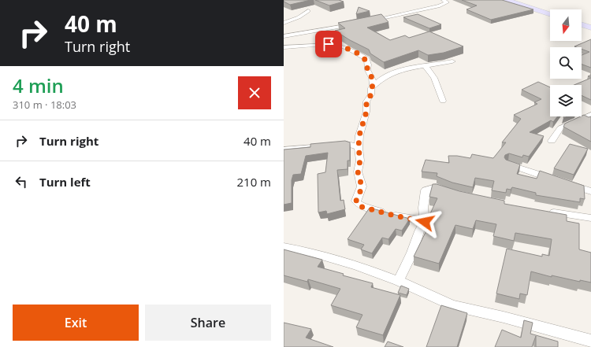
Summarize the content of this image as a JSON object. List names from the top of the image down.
{
  "north": "bottom",
  "page": {
    "turn": ["40 m", "Turn right"],
    "heading": ["4 min", "310 m · 18:03"],
    "list": [
      {
        "name": "Turn right",
        "value": "40 m"
      },
      {
        "name": "Turn left",
        "value": "210 m"
      }
    ],
    "buttons": ["Exit", "Share"]
  }
}
